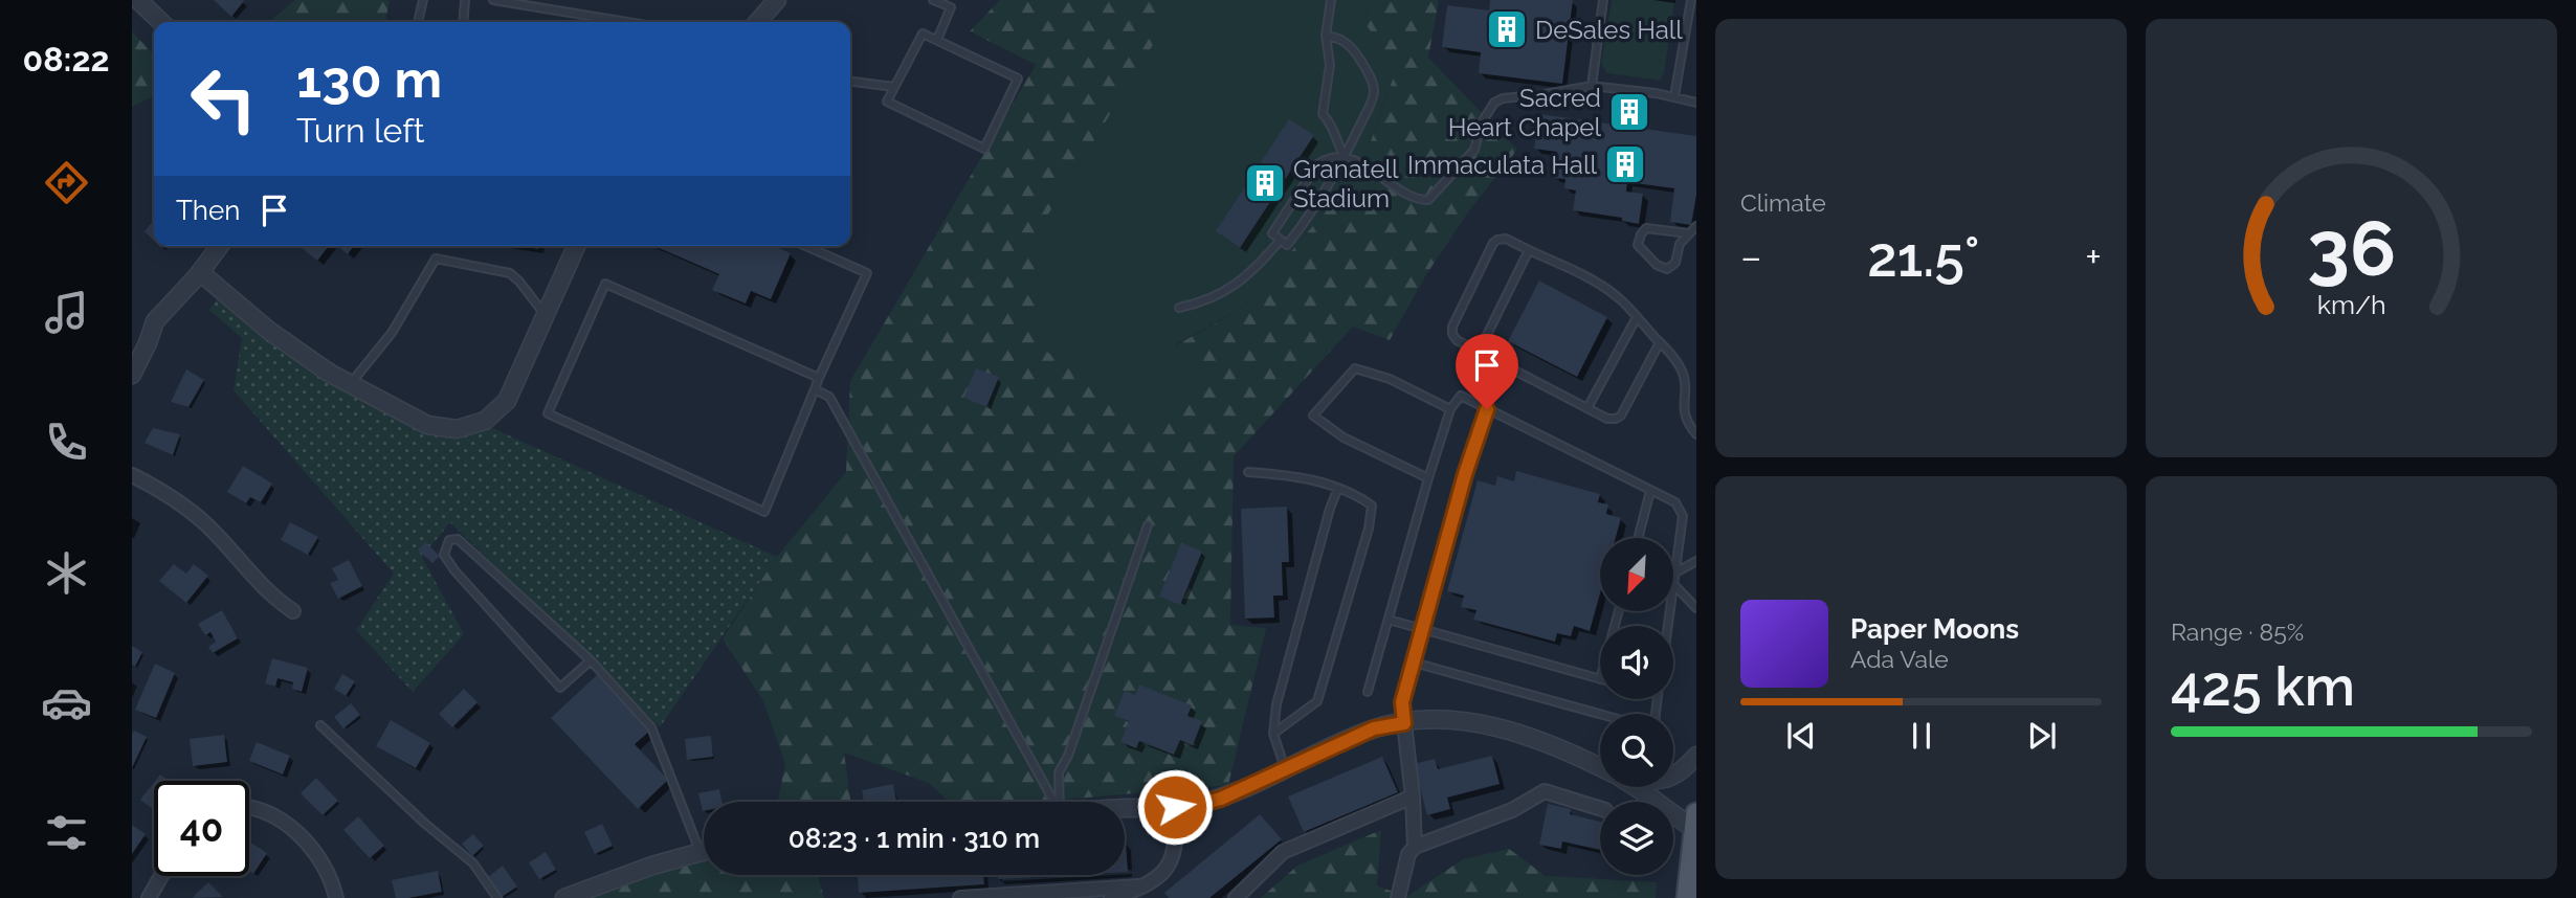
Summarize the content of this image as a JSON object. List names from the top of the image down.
{
  "places": {
    "building": [
      "DeSales Hall",
      "Sacred Heart Chapel",
      "Immaculata Hall",
      "Granatell Stadium"
    ]
  },
  "north": "bottom left",
  "page": {
    "tabs": "08:22",
    "tile": [
      "Climate",
      ["Range · 85%", "425 km"]
    ],
    "turn": ["130 m", "Turn left"],
    "then": "Then",
    "heat": ["−", "21.5°", "+"],
    "song": ["Paper Moons", "Ada Vale"],
    "limit": "40",
    "trip": "08:23 · 1 min · 310 m",
    "gauge": ["36", "km/h"]
  }
}
